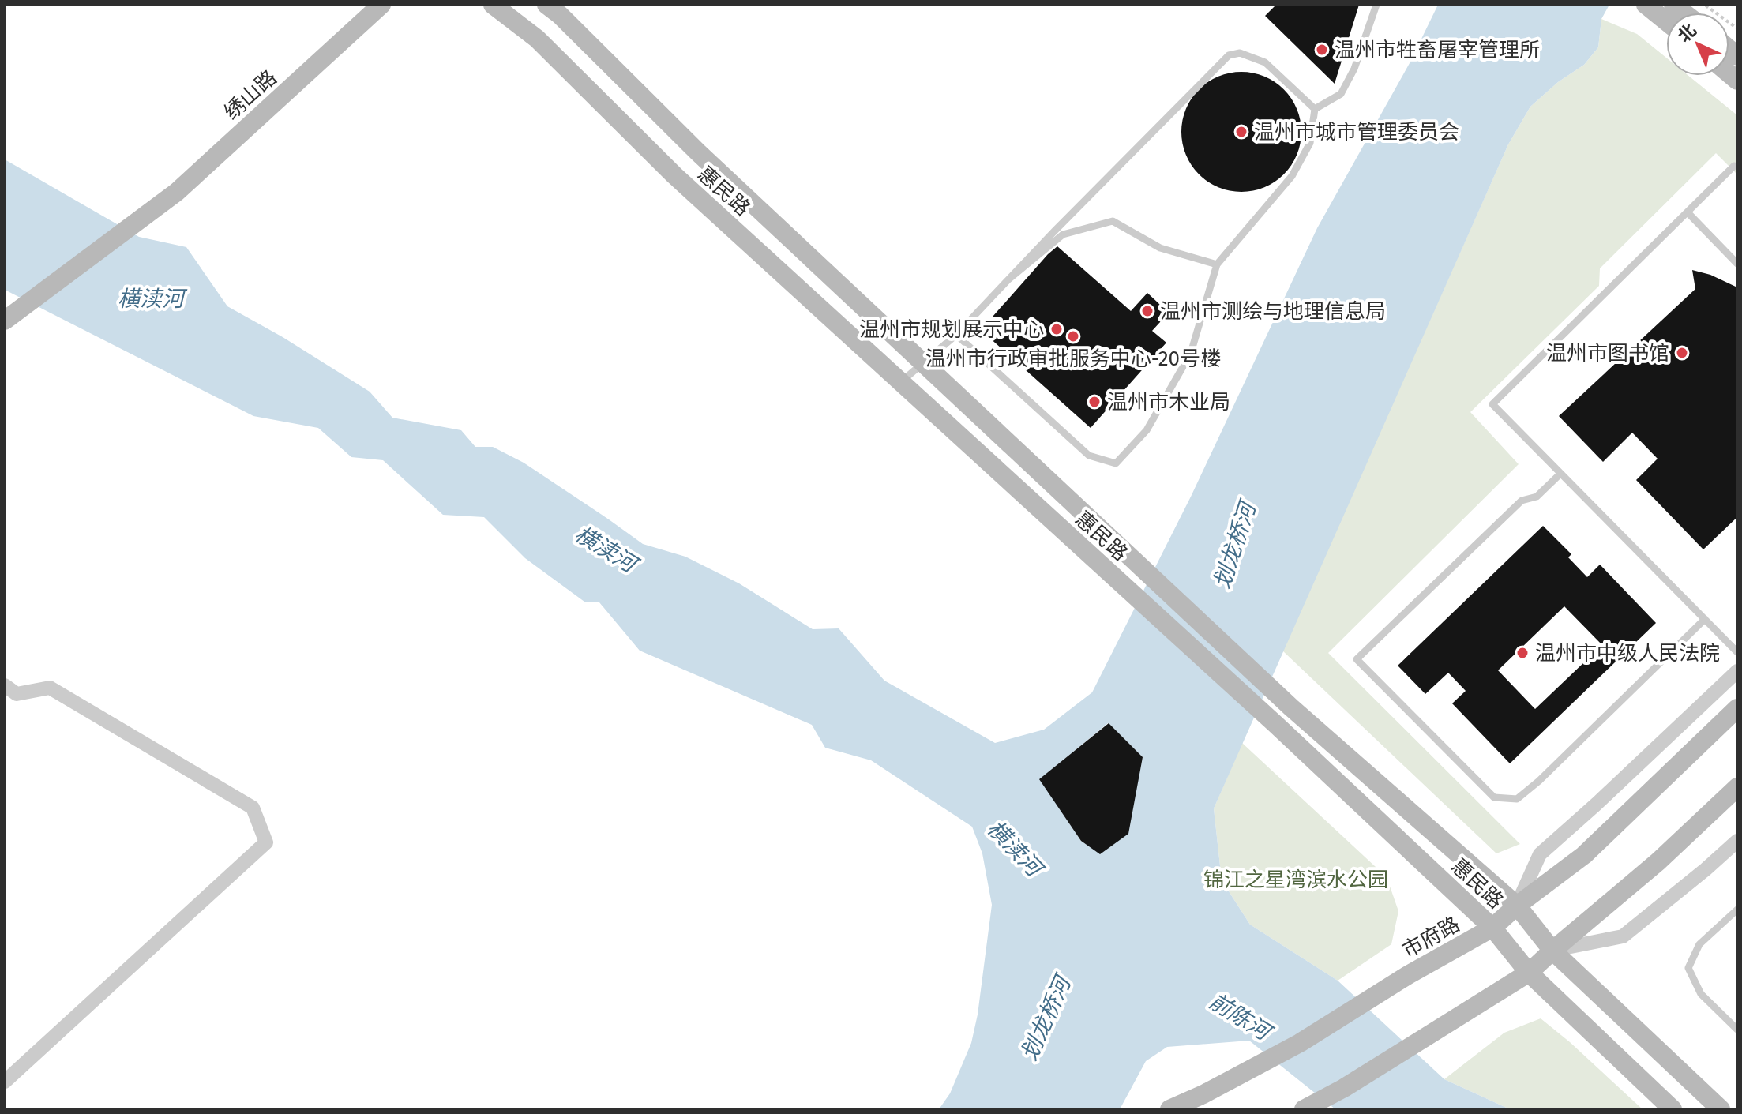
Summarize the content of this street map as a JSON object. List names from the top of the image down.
{
  "streets": {
    "main road": ["绣山路", "惠民路", "市府路"]
  },
  "crossings": [
    ["惠民路", "市府路"]
  ],
  "water": ["横渎河", "划龙桥河", "前陈河"],
  "parks": ["锦江之星湾滨水公园"],
  "places": [
    "温州市牲畜屠宰管理所",
    "温州市城市管理委员会",
    "温州市测绘与地理信息局",
    "温州市规划展示中心",
    "温州市行政审批服务中心-20号楼",
    "温州市图书馆",
    "温州市木业局",
    "温州市中级人民法院"
  ],
  "north": "top left"
}
